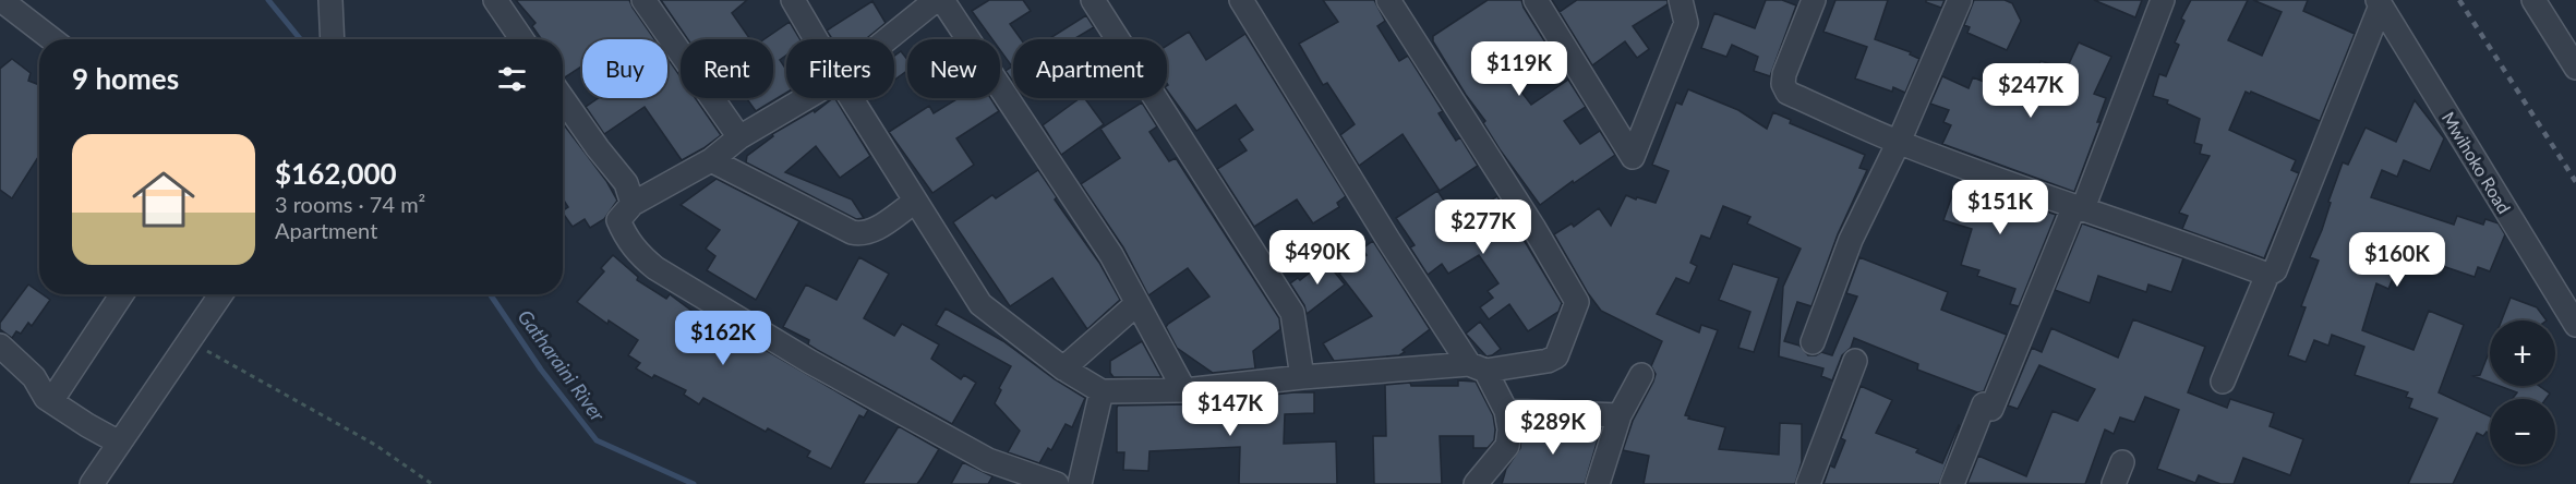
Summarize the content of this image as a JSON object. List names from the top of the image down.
{
  "streets": {
    "street": ["Mwihoko Road"]
  },
  "water": ["Gatharaini River"],
  "page": {
    "chip": [
      "Buy",
      "Rent",
      "Filters",
      "New",
      "Apartment"
    ],
    "heading": "9 homes",
    "price": [
      "$119K",
      "$247K",
      "$151K",
      "$277K",
      "$490K",
      "$160K",
      "$162K",
      "$147K",
      "$289K"
    ],
    "list": [
      {
        "name": "$162,000",
        "note": "3 rooms · 74 m² · Apartment"
      }
    ],
    "map_buttons": ["+", "−"]
  }
}
